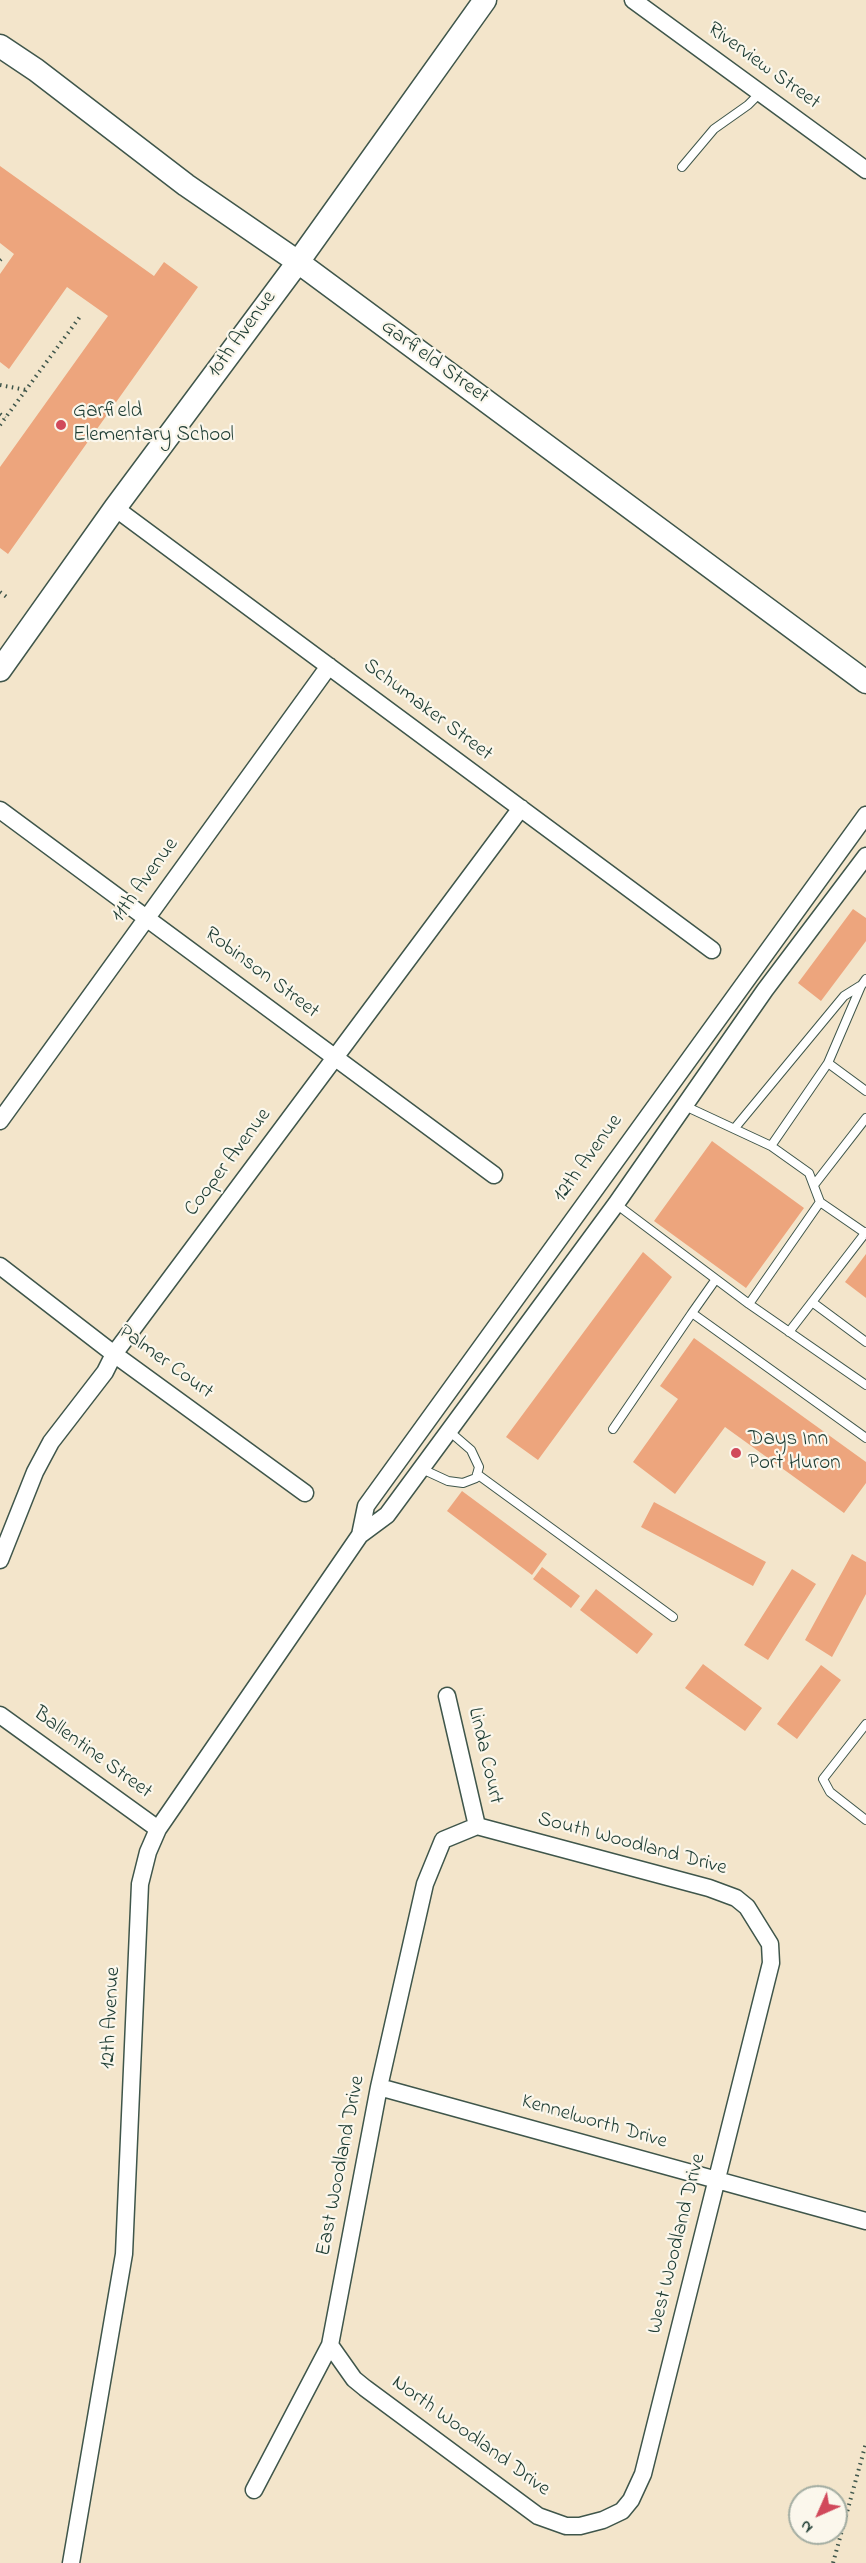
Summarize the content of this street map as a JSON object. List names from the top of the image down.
{
  "streets": {
    "street": [
      "Riverview Street",
      "10th Avenue",
      "Garfield Street",
      "Schumaker Street",
      "11th Avenue",
      "Robinson Street",
      "12th Avenue",
      "Cooper Avenue",
      "Palmer Court",
      "Ballentine Street",
      "Linda Court",
      "South Woodland Drive",
      "Kennelworth Drive",
      "East Woodland Drive",
      "West Woodland Drive",
      "North Woodland Drive"
    ]
  },
  "crossings": [
    ["10th Avenue", "Garfield Street"],
    ["10th Avenue", "Schumaker Street"],
    ["Schumaker Street", "11th Avenue"],
    ["Schumaker Street", "Cooper Avenue"],
    ["11th Avenue", "Robinson Street"],
    ["Robinson Street", "Cooper Avenue"],
    ["12th Avenue", "Ballentine Street"],
    ["Cooper Avenue", "Palmer Court"],
    ["Linda Court", "South Woodland Drive"],
    ["Linda Court", "East Woodland Drive"],
    ["South Woodland Drive", "East Woodland Drive"],
    ["South Woodland Drive", "West Woodland Drive"],
    ["Kennelworth Drive", "East Woodland Drive"],
    ["Kennelworth Drive", "West Woodland Drive"],
    ["East Woodland Drive", "North Woodland Drive"],
    ["West Woodland Drive", "North Woodland Drive"]
  ],
  "places": ["Garfield Elementary School", "Days Inn Port Huron"],
  "north": "bottom left"
}
